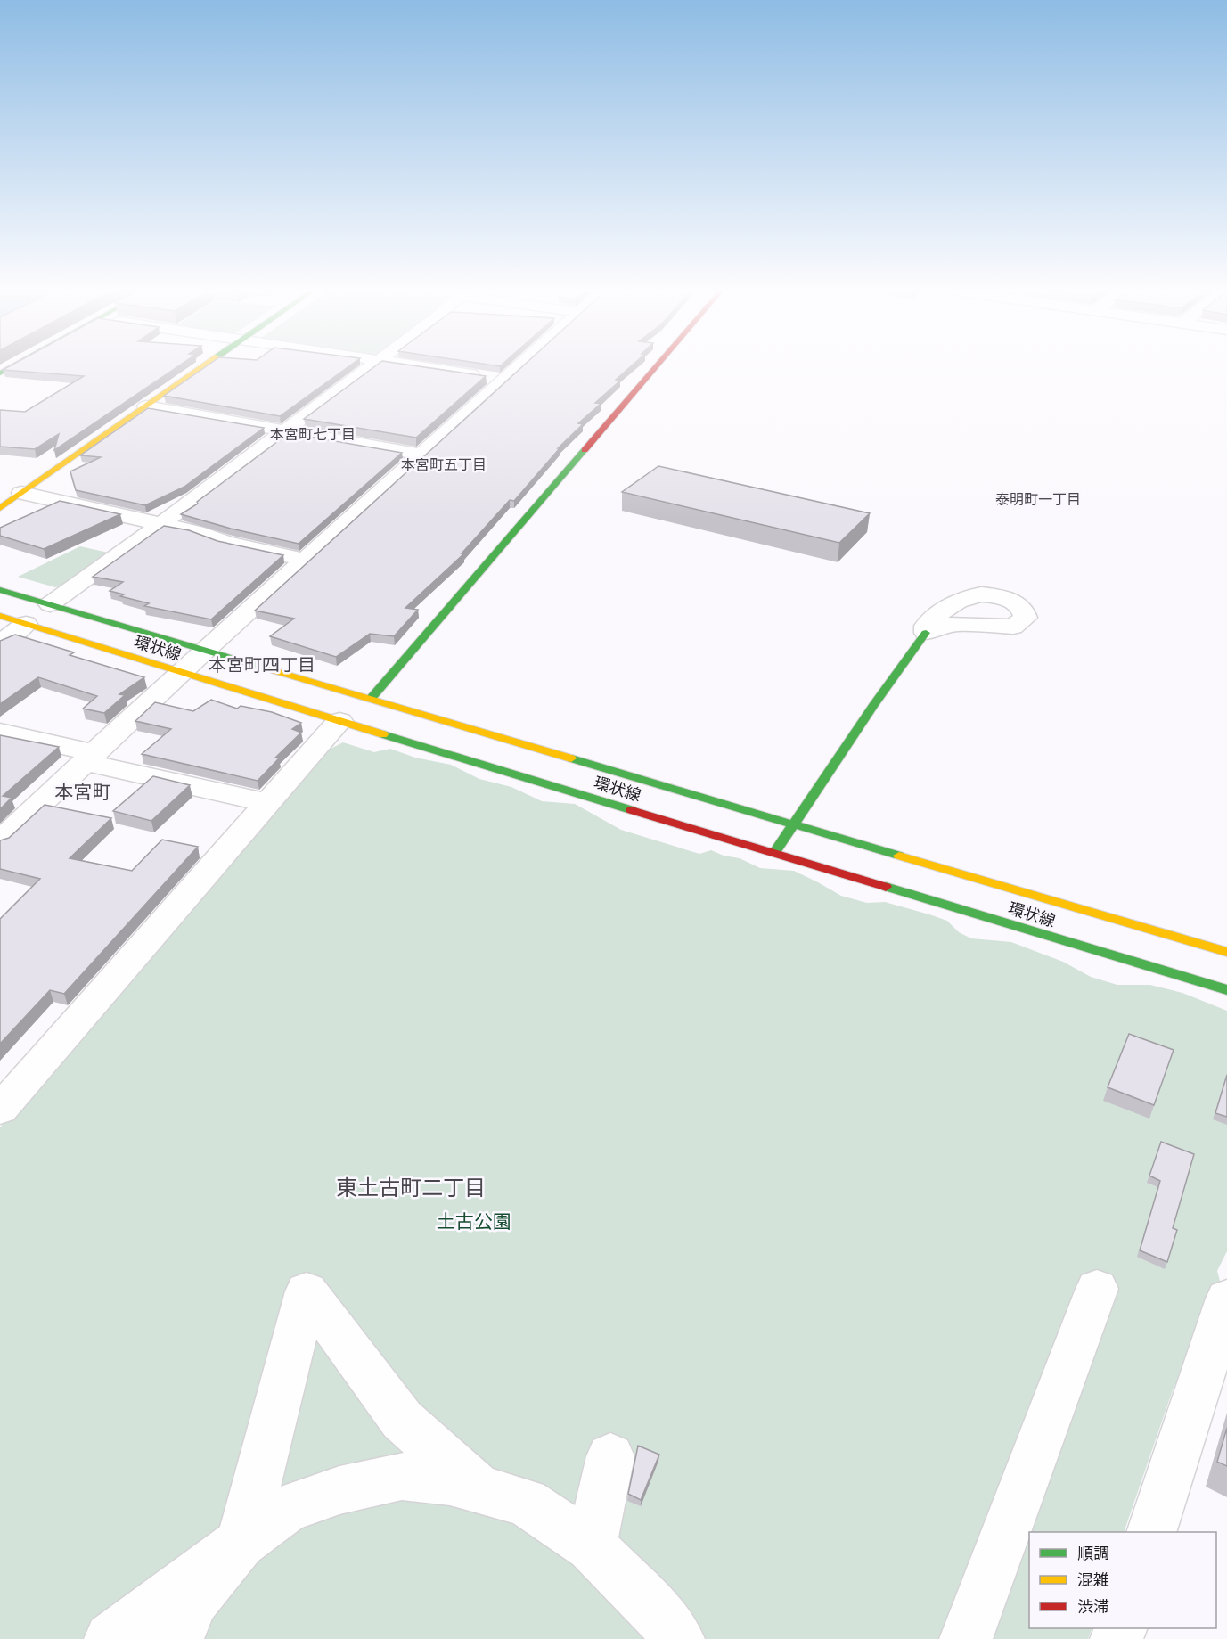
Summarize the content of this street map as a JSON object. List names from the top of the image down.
{
  "streets": {
    "street": ["環状線"]
  },
  "districts": [
    "本宮町七丁目",
    "本宮町五丁目",
    "泰明町一丁目",
    "本宮町四丁目",
    "本宮町",
    "東土古町二丁目"
  ],
  "parks": ["土古公園"],
  "legend": ["順調", "混雑", "渋滞"]
}
